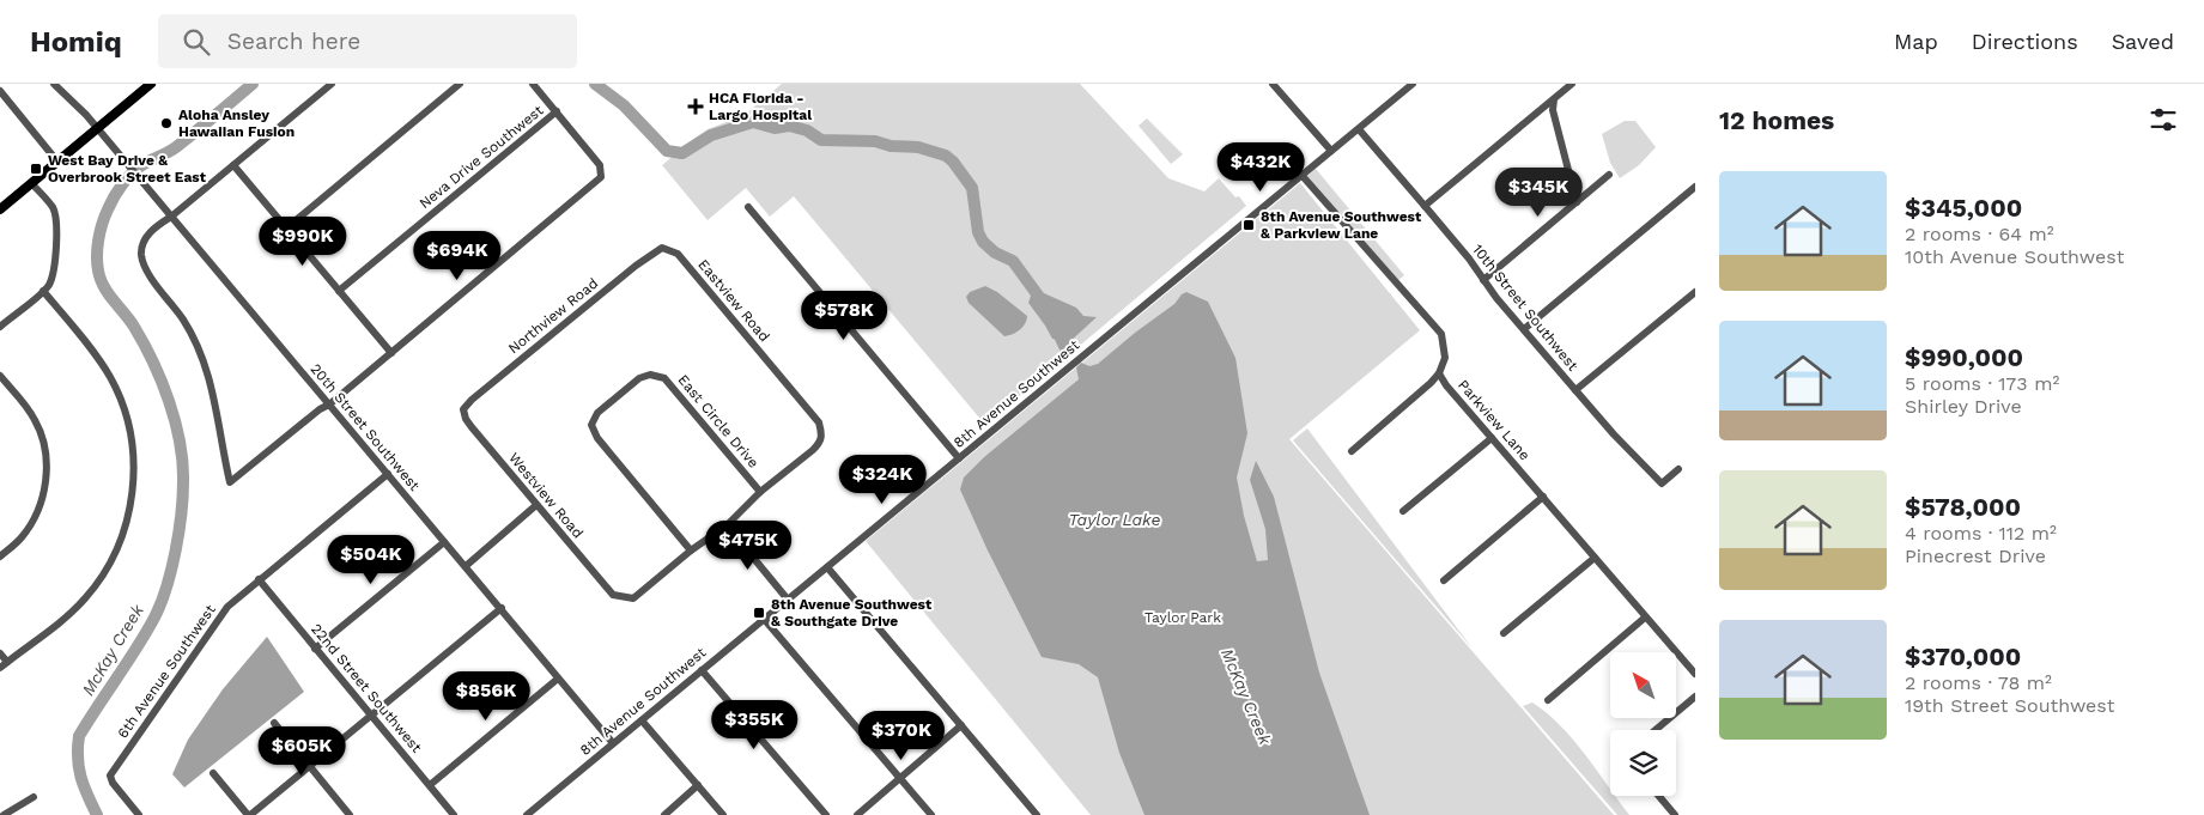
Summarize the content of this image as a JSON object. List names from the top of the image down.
{
  "streets": {
    "street": [
      "Neva Drive Southwest",
      "Eastview Road",
      "10th Street Southwest",
      "Northview Road",
      "8th Avenue Southwest",
      "Parkview Lane",
      "East Circle Drive",
      "20th Street Southwest",
      "Westview Road",
      "6th Avenue Southwest",
      "22nd Street Southwest"
    ]
  },
  "crossings": [
    ["Eastview Road", "Northview Road"],
    ["Eastview Road", "East Circle Drive"],
    ["10th Street Southwest", "8th Avenue Southwest"],
    ["Northview Road", "Westview Road"],
    ["8th Avenue Southwest", "Parkview Lane"],
    ["8th Avenue Southwest", "20th Street Southwest"],
    ["East Circle Drive", "Westview Road"],
    ["20th Street Southwest", "6th Avenue Southwest"],
    ["6th Avenue Southwest", "22nd Street Southwest"]
  ],
  "water": ["Taylor Lake", "McKay Creek"],
  "parks": ["Taylor Park"],
  "places": {
    "health": ["HCA Florida - Largo Hospital"],
    "other": ["Aloha Ansley Hawaiian Fusion"],
    "transit": ["West Bay Drive & Overbrook Street East", "8th Avenue Southwest & Parkview Lane", "8th Avenue Southwest & Southgate Drive"]
  },
  "north": "top left",
  "page": {
    "header": "Homiq",
    "search": "Search here",
    "nav": ["Map", "Directions", "Saved"],
    "heading": "12 homes",
    "price": [
      "$432K",
      "$345K",
      "$990K",
      "$694K",
      "$578K",
      "$324K",
      "$475K",
      "$504K",
      "$856K",
      "$355K",
      "$370K",
      "$605K"
    ],
    "list": [
      {
        "name": "$345,000",
        "note": "2 rooms · 64 m² · 10th Avenue Southwest"
      },
      {
        "name": "$990,000",
        "note": "5 rooms · 173 m² · Shirley Drive"
      },
      {
        "name": "$578,000",
        "note": "4 rooms · 112 m² · Pinecrest Drive"
      },
      {
        "name": "$370,000",
        "note": "2 rooms · 78 m² · 19th Street Southwest"
      }
    ]
  }
}
